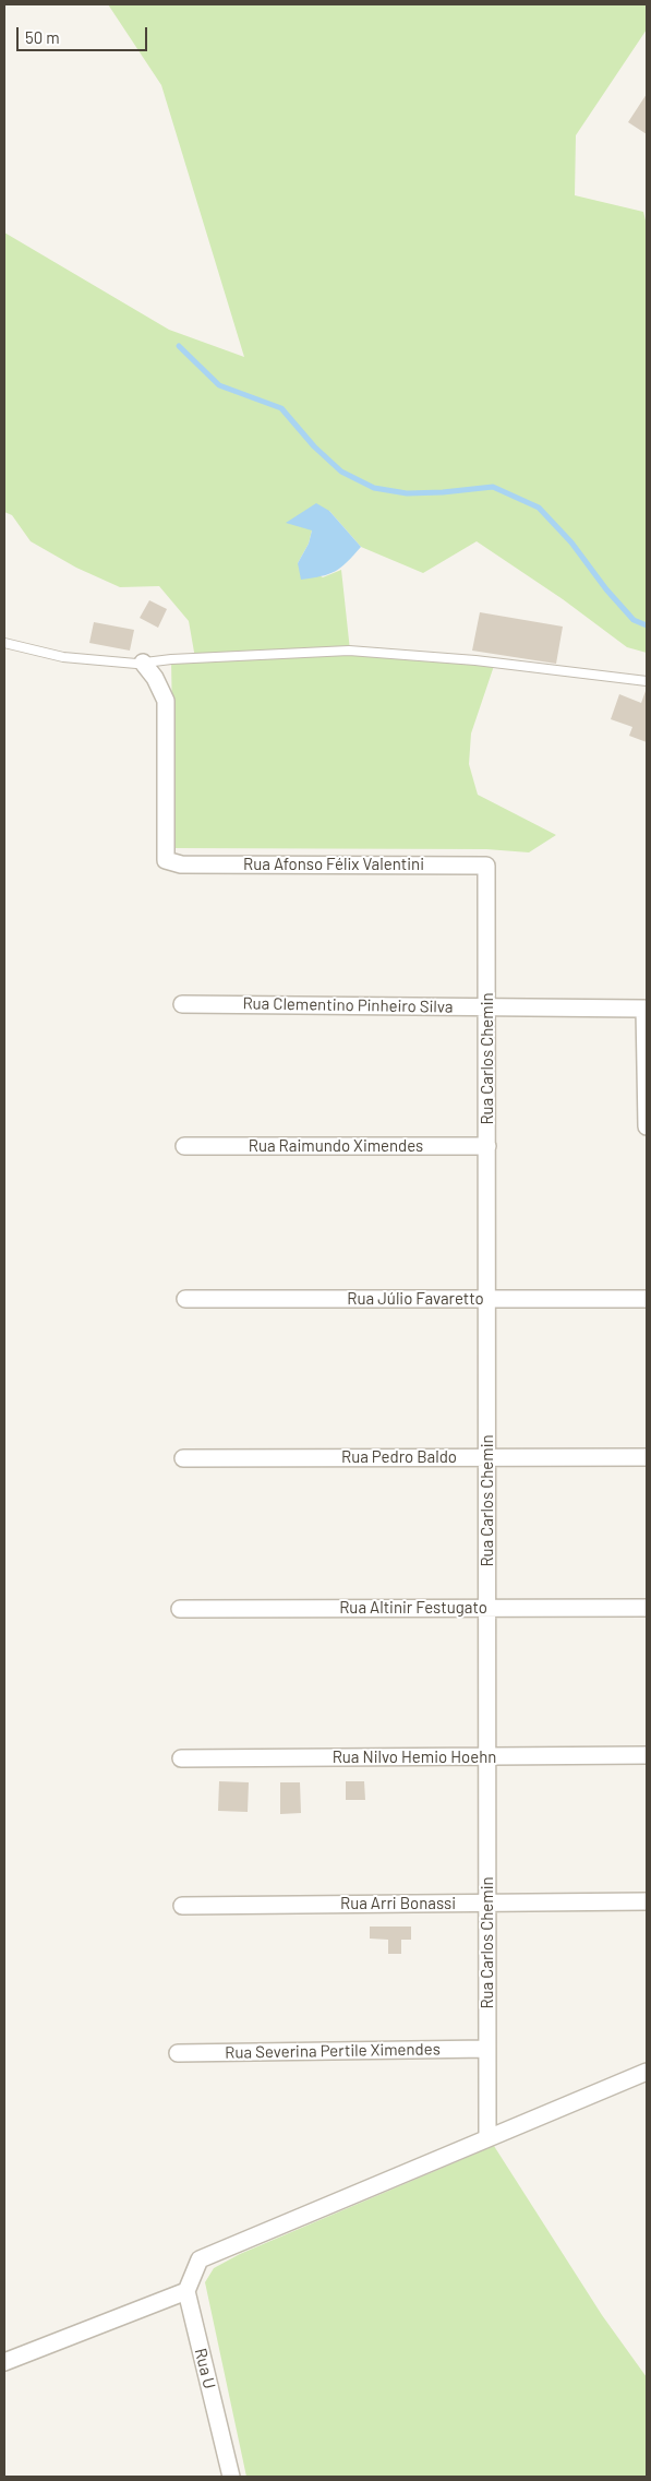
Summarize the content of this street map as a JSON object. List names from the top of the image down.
{
  "streets": {
    "street": [
      "Rua Afonso Félix Valentini",
      "Rua Clementino Pinheiro Silva",
      "Rua Carlos Chemin",
      "Rua Raimundo Ximendes",
      "Rua Júlio Favaretto",
      "Rua Pedro Baldo",
      "Rua Altinir Festugato",
      "Rua Nilvo Hemio Hoehn",
      "Rua Arri Bonassi",
      "Rua Severina Pertile Ximendes",
      "Rua U"
    ]
  },
  "crossings": [
    ["Rua Afonso Félix Valentini", "Rua Carlos Chemin"],
    ["Rua Clementino Pinheiro Silva", "Rua Carlos Chemin"],
    ["Rua Carlos Chemin", "Rua Raimundo Ximendes"],
    ["Rua Carlos Chemin", "Rua Júlio Favaretto"],
    ["Rua Carlos Chemin", "Rua Pedro Baldo"],
    ["Rua Carlos Chemin", "Rua Altinir Festugato"],
    ["Rua Carlos Chemin", "Rua Nilvo Hemio Hoehn"],
    ["Rua Carlos Chemin", "Rua Arri Bonassi"],
    ["Rua Carlos Chemin", "Rua Severina Pertile Ximendes"]
  ],
  "scale_bar": "50 m"
}
